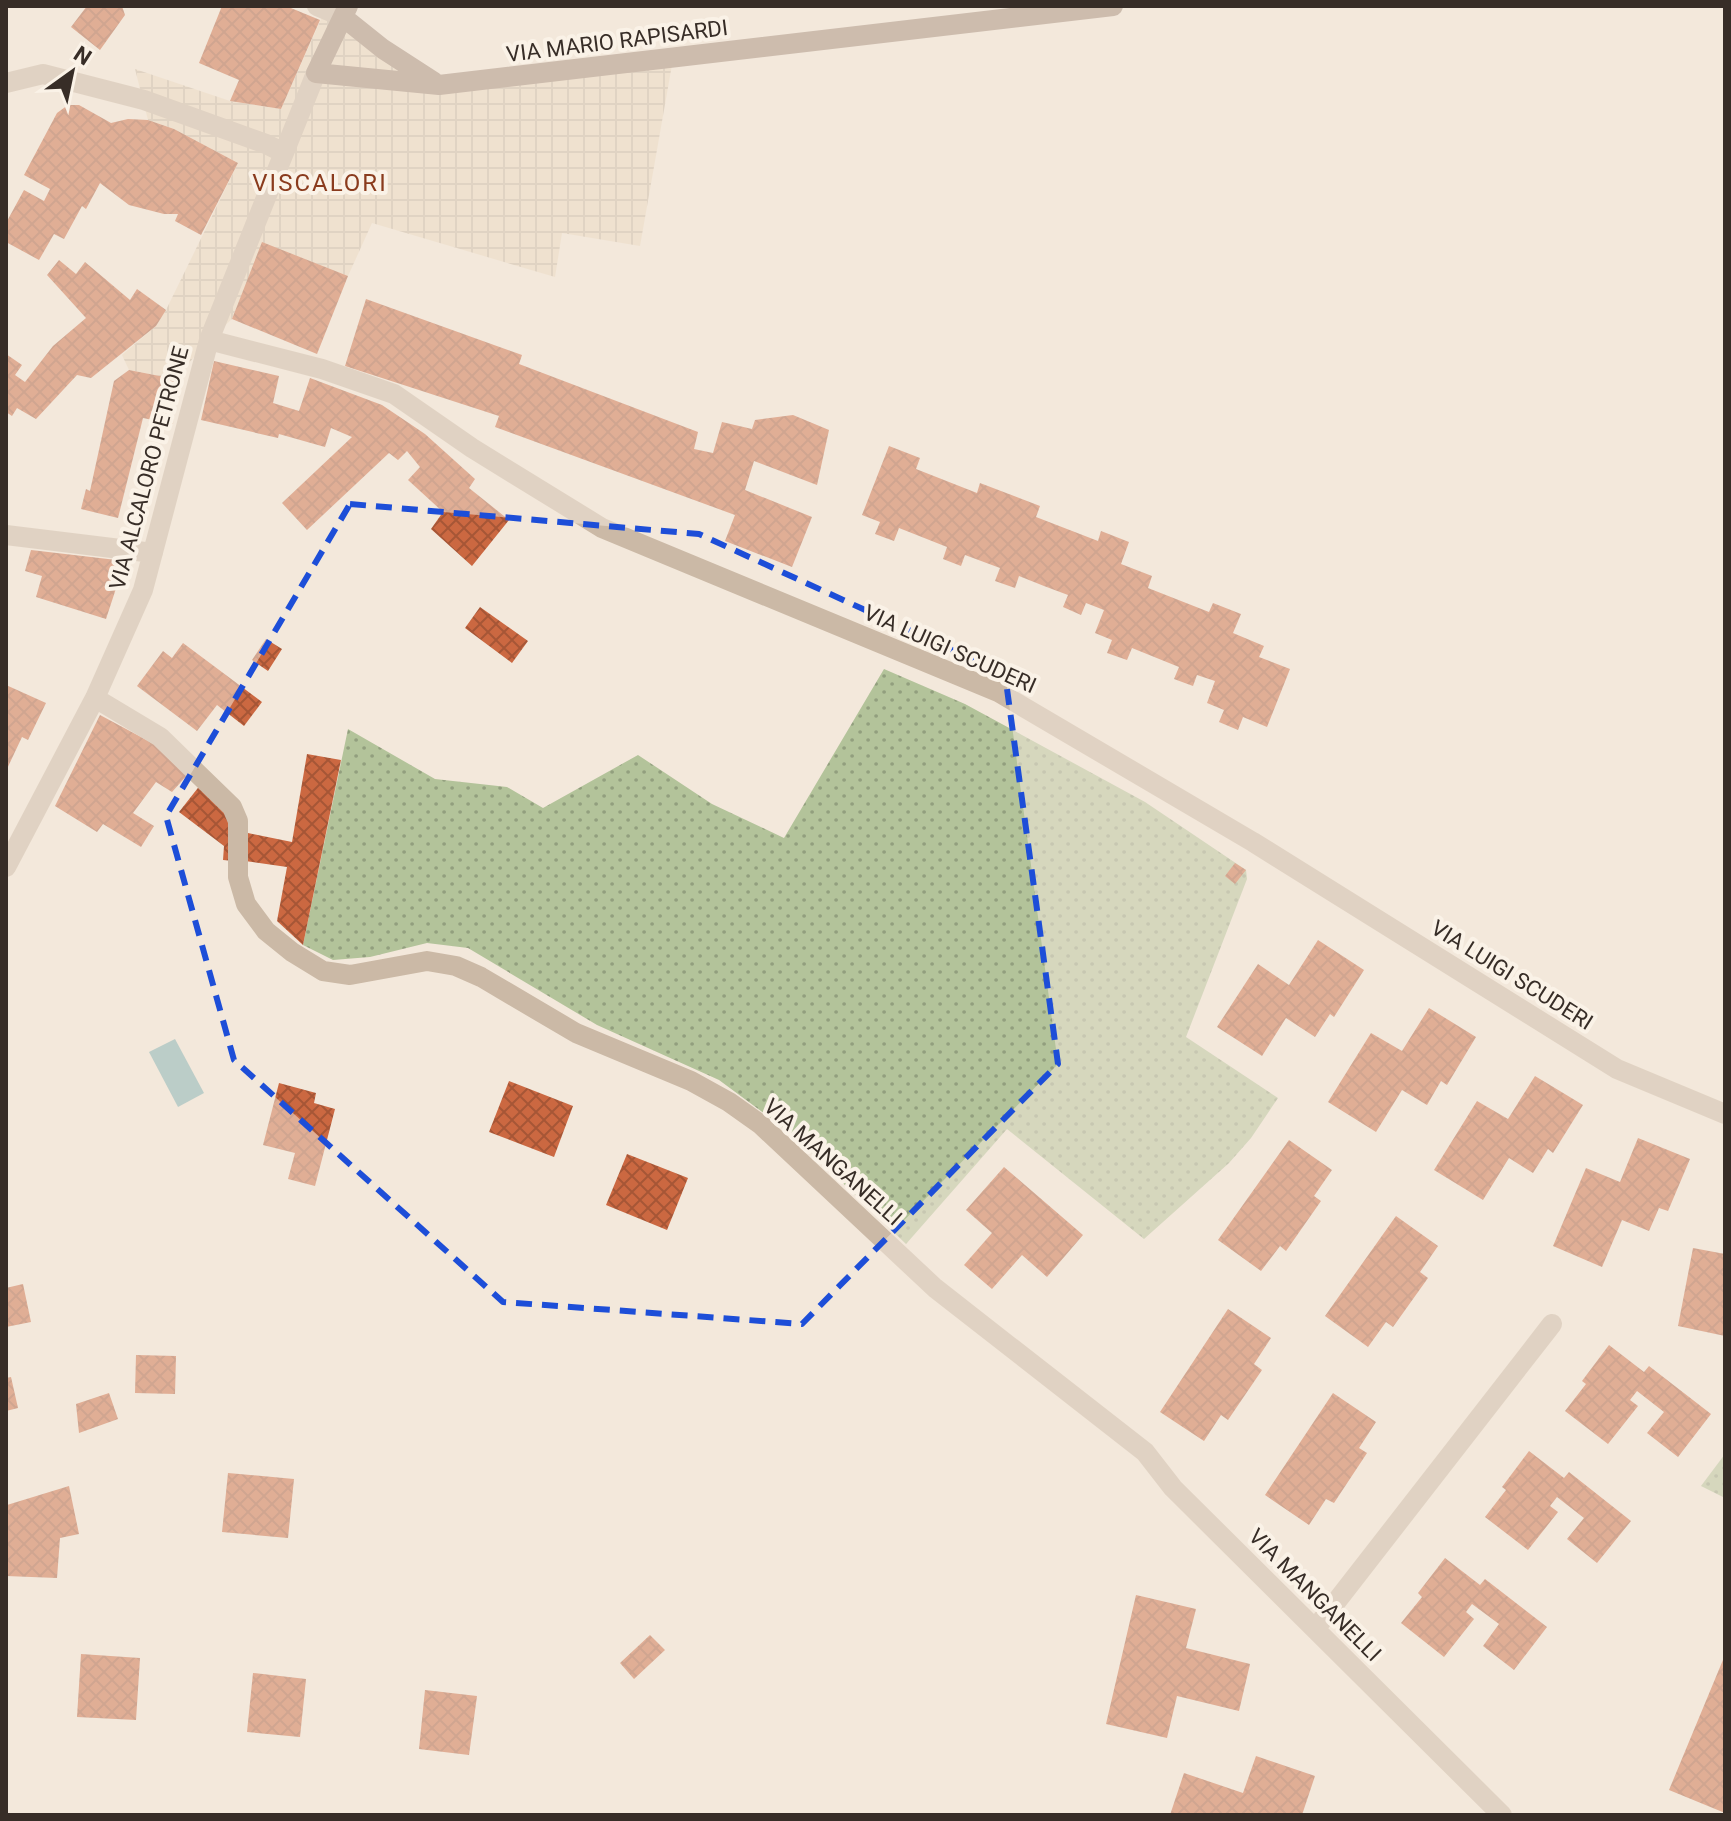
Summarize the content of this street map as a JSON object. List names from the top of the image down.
{
  "streets": {
    "street": [
      "VIA MARIO RAPISARDI",
      "VIA ALCALORO PETRONE",
      "VIA LUIGI SCUDERI",
      "VIA MANGANELLI"
    ]
  },
  "crossings": [
    ["VIA MARIO RAPISARDI", "VIA ALCALORO PETRONE"],
    ["VIA ALCALORO PETRONE", "VIA LUIGI SCUDERI"],
    ["VIA ALCALORO PETRONE", "VIA MANGANELLI"]
  ],
  "districts": ["VISCALORI"],
  "north": "top right"
}
